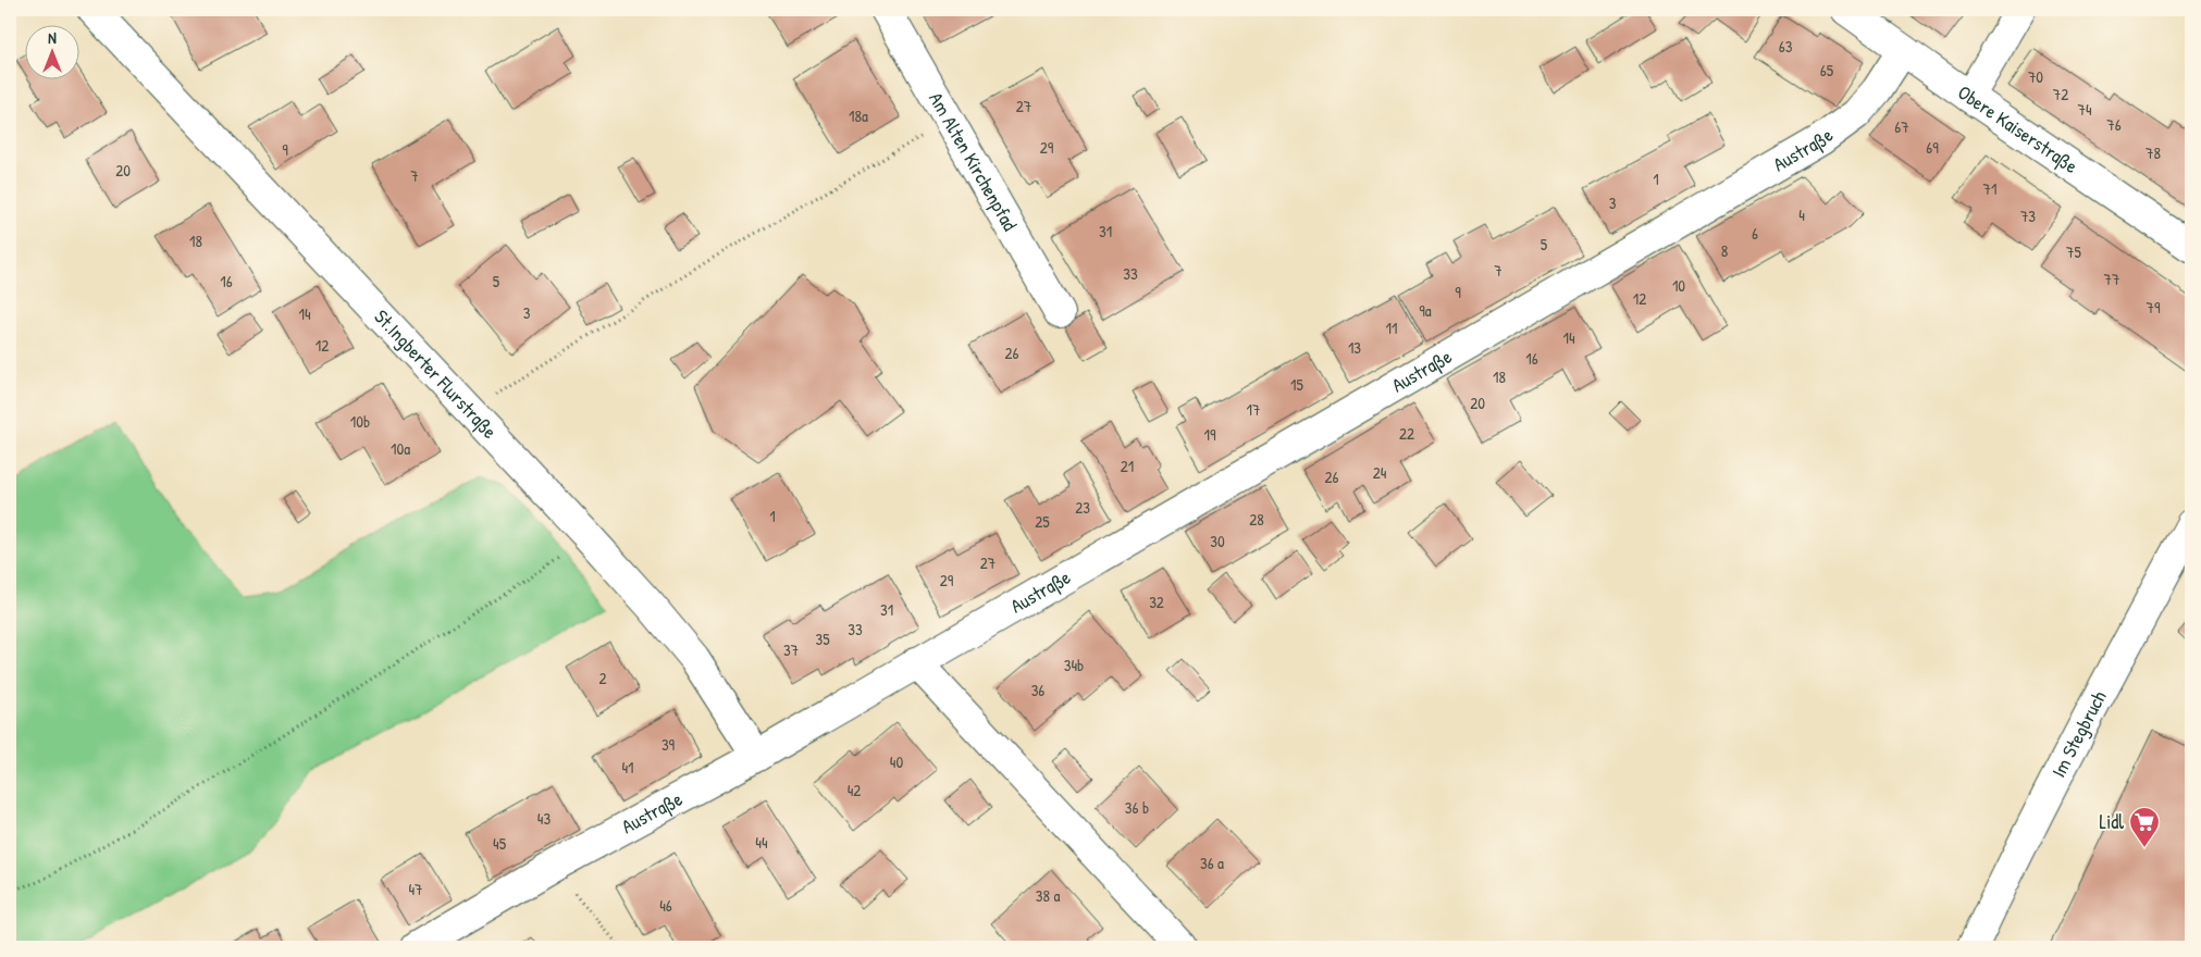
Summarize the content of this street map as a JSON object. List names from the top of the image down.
{
  "streets": {
    "street": [
      "Obere Kaiserstraße",
      "Austraße",
      "Am Alten Kirchenpfad",
      "St.Ingberter Flurstraße",
      "Im Stegbruch"
    ]
  },
  "crossings": [
    ["Obere Kaiserstraße", "Austraße"],
    ["Austraße", "St.Ingberter Flurstraße"]
  ],
  "places": {
    "supermarket": ["Lidl"]
  },
  "house_numbers": [
    "63",
    "65",
    "70",
    "72",
    "27",
    "74",
    "18a",
    "76",
    "67",
    "29",
    "69",
    "9",
    "78",
    "20",
    "7",
    "1",
    "71",
    "3",
    "4",
    "73",
    "31",
    "6",
    "18",
    "5",
    "8",
    "75",
    "7",
    "33",
    "77",
    "16",
    "5",
    "10",
    "9",
    "12",
    "79",
    "9a",
    "3",
    "14",
    "11",
    "14",
    "12",
    "13",
    "26",
    "16",
    "18",
    "15",
    "20",
    "17",
    "10b",
    "22",
    "19",
    "10a",
    "21",
    "24",
    "26",
    "23",
    "1",
    "28",
    "25",
    "30",
    "27",
    "29",
    "32",
    "31",
    "33",
    "35",
    "37",
    "34b",
    "2",
    "36",
    "39",
    "40",
    "41",
    "42",
    "36 b",
    "43",
    "44",
    "45",
    "36 a",
    "47",
    "38 a",
    "46"
  ],
  "north": "top"
}
